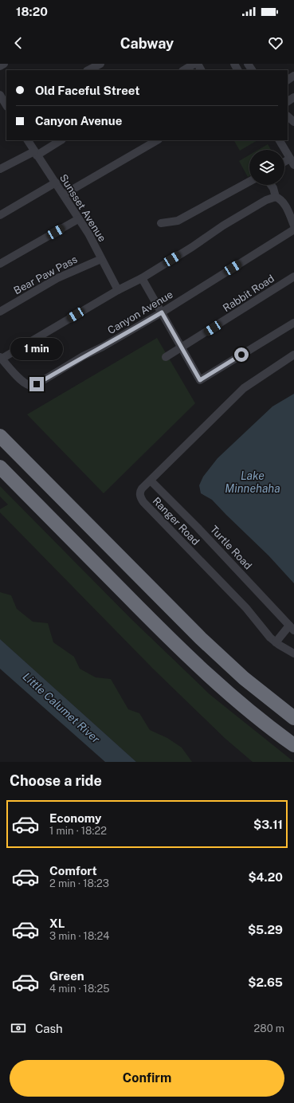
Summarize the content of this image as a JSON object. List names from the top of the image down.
{
  "streets": {
    "street": [
      "Sunsset Avenue",
      "Bear Paw Pass",
      "Rabbit Road",
      "Canyon Avenue",
      "Ranger Road",
      "Turtle Road"
    ]
  },
  "crossings": [
    ["Sunsset Avenue", "Bear Paw Pass"],
    ["Ranger Road", "Turtle Road"]
  ],
  "water": ["Lake Minnehaha", "Little Calumet River"],
  "page": {
    "status": "18:20",
    "header": "Cabway",
    "banner": ["Old Faceful Street", "Canyon Avenue"],
    "bubble": "1 min",
    "heading": "Choose a ride",
    "list": [
      {
        "name": "Economy",
        "note": "1 min · 18:22",
        "value": "$3.11"
      },
      {
        "name": "Comfort",
        "note": "2 min · 18:23",
        "value": "$4.20"
      },
      {
        "name": "XL",
        "note": "3 min · 18:24",
        "value": "$5.29"
      },
      {
        "name": "Green",
        "note": "4 min · 18:25",
        "value": "$2.65"
      }
    ],
    "pay": ["Cash", "280 m"],
    "buttons": "Confirm"
  }
}
